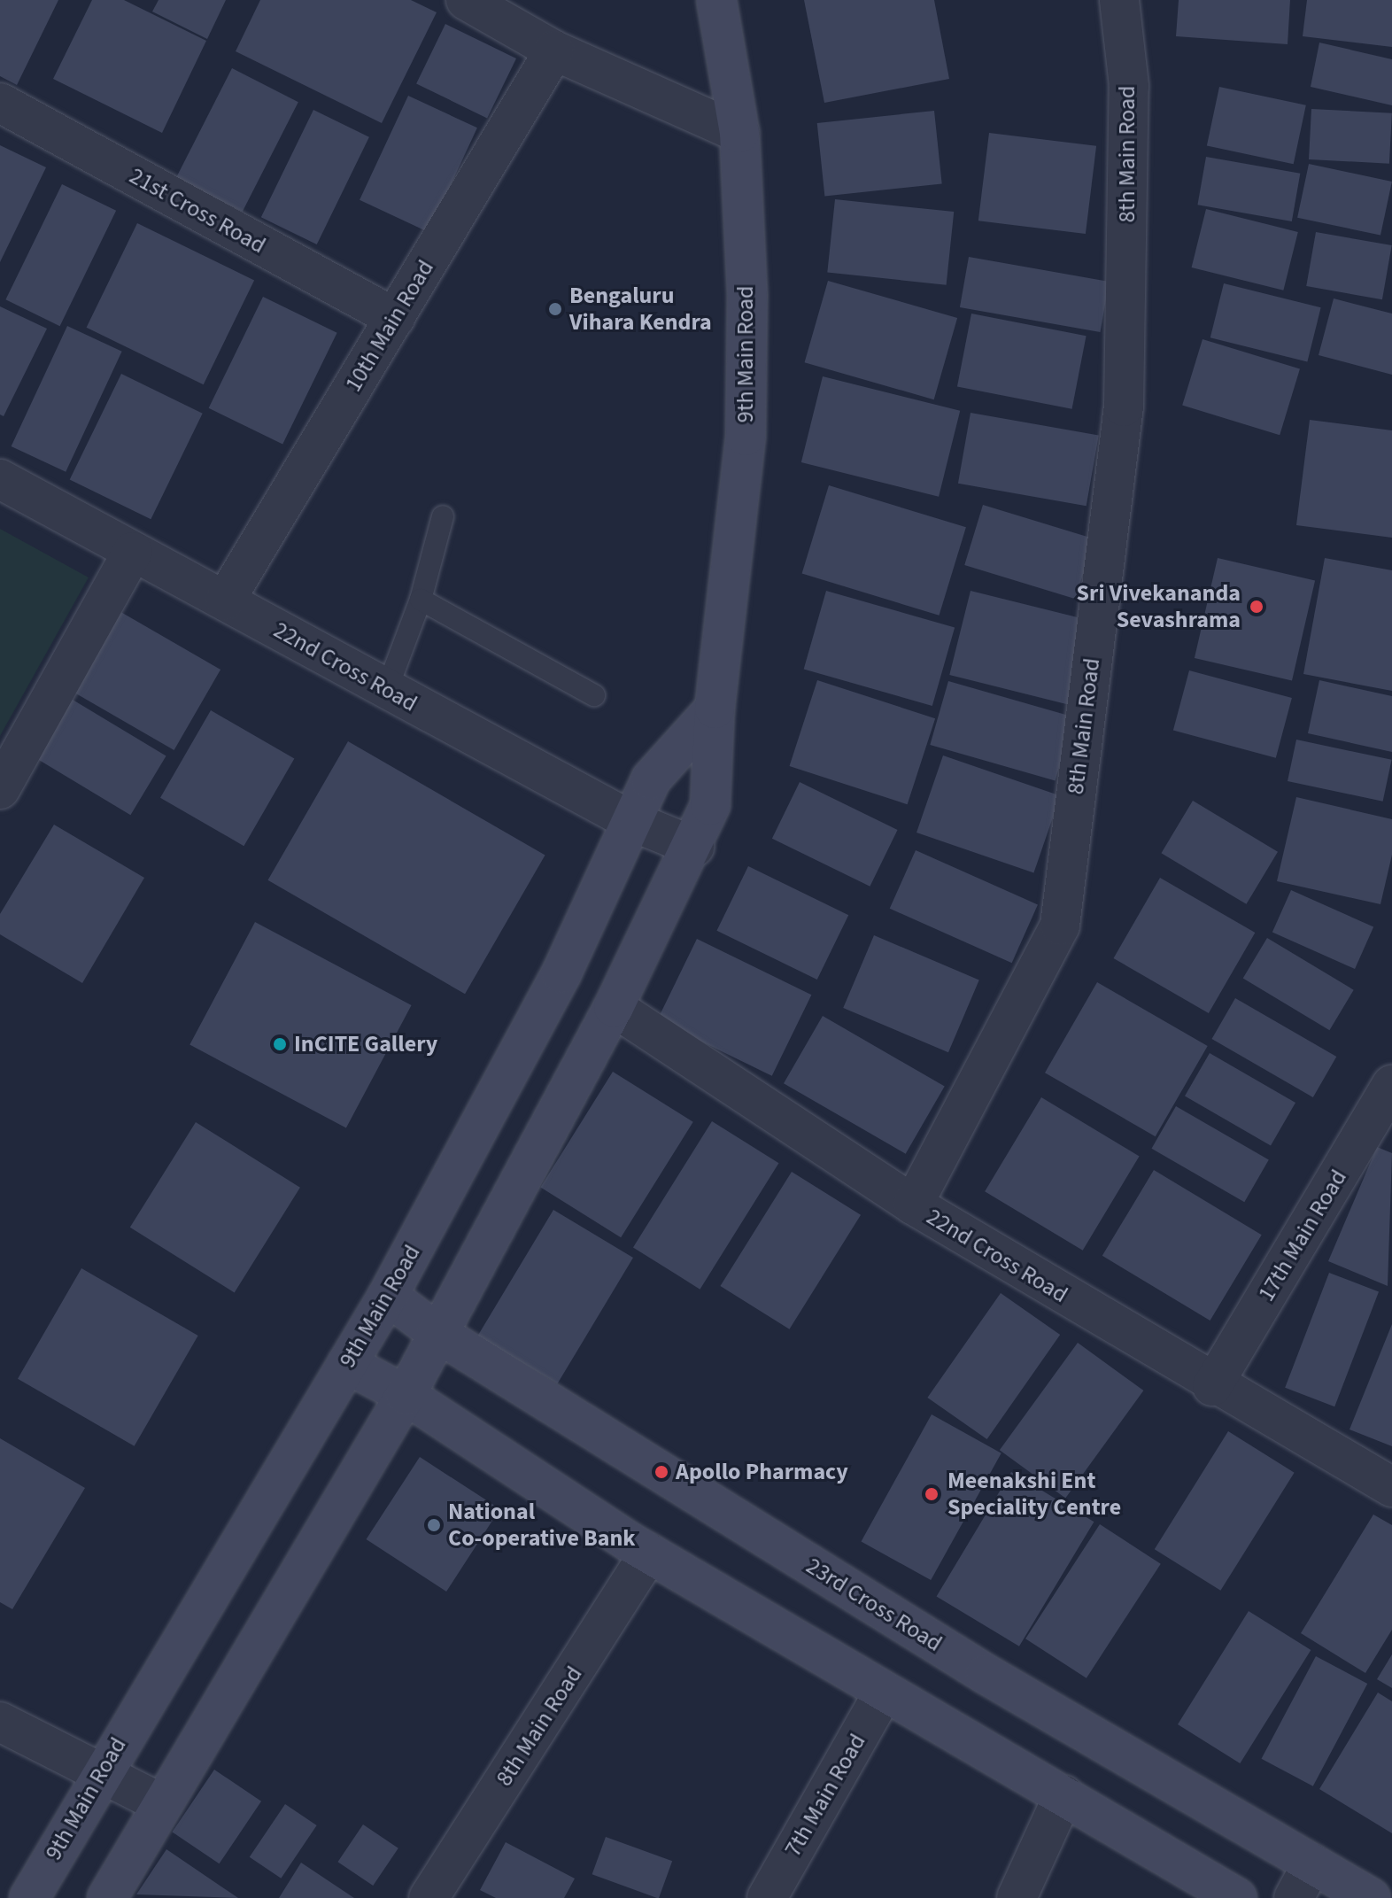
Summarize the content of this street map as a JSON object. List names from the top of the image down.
{
  "streets": {
    "main road": ["9th Main Road", "23rd Cross Road"],
    "street": [
      "8th Main Road",
      "21st Cross Road",
      "10th Main Road",
      "22nd Cross Road",
      "17th Main Road",
      "7th Main Road"
    ]
  },
  "crossings": [
    ["8th Main Road", "22nd Cross Road"],
    ["21st Cross Road", "10th Main Road"],
    ["10th Main Road", "22nd Cross Road"],
    ["9th Main Road", "22nd Cross Road"],
    ["9th Main Road", "23rd Cross Road"],
    ["22nd Cross Road", "17th Main Road"]
  ],
  "places": [
    "Bengaluru Vihara Kendra",
    "Sri Vivekananda Sevashrama",
    "InCITE Gallery",
    "Apollo Pharmacy",
    "Meenakshi Ent Speciality Centre",
    "National Co-operative Bank"
  ]
}
